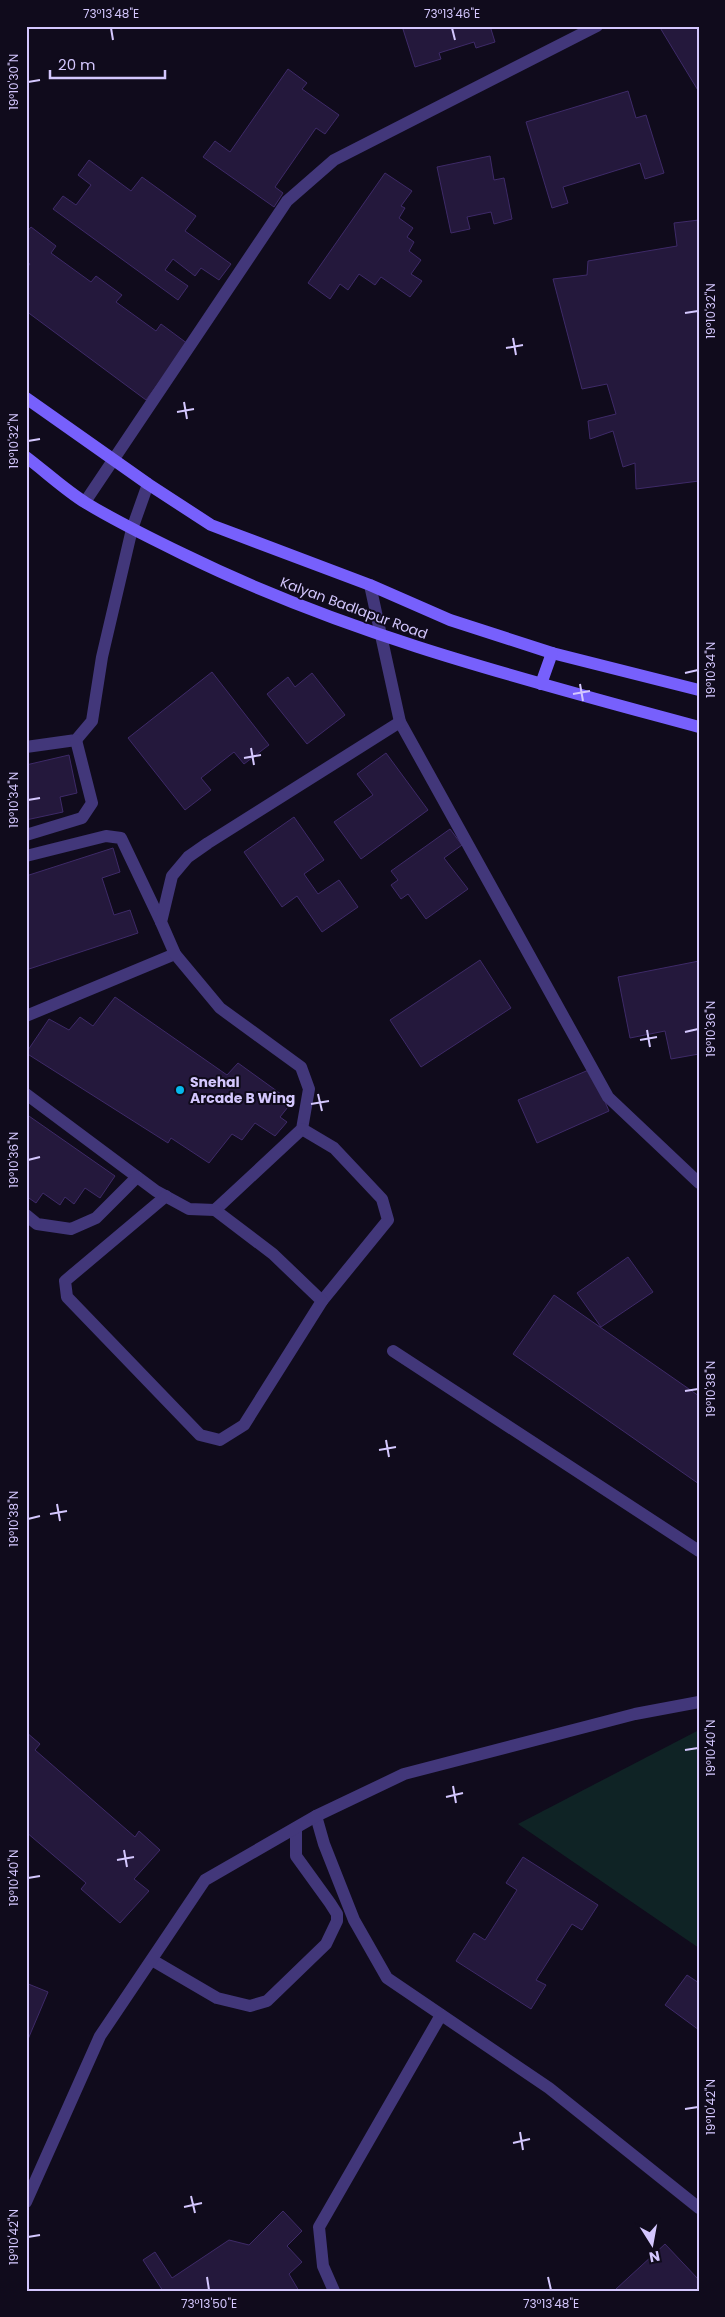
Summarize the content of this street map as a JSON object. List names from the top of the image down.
{
  "streets": {
    "main road": ["Kalyan Badlapur Road"]
  },
  "places": ["Snehal Arcade B Wing"],
  "scale_bar": "20 m",
  "north": "bottom",
  "coordinates": [
    "73°13'48\"E",
    "73°13'46\"E",
    "19°10'30\"N",
    "19°10'32\"N",
    "19°10'34\"N",
    "19°10'36\"N",
    "19°10'38\"N",
    "19°10'40\"N",
    "19°10'42\"N",
    "73°13'50\"E"
  ]
}
